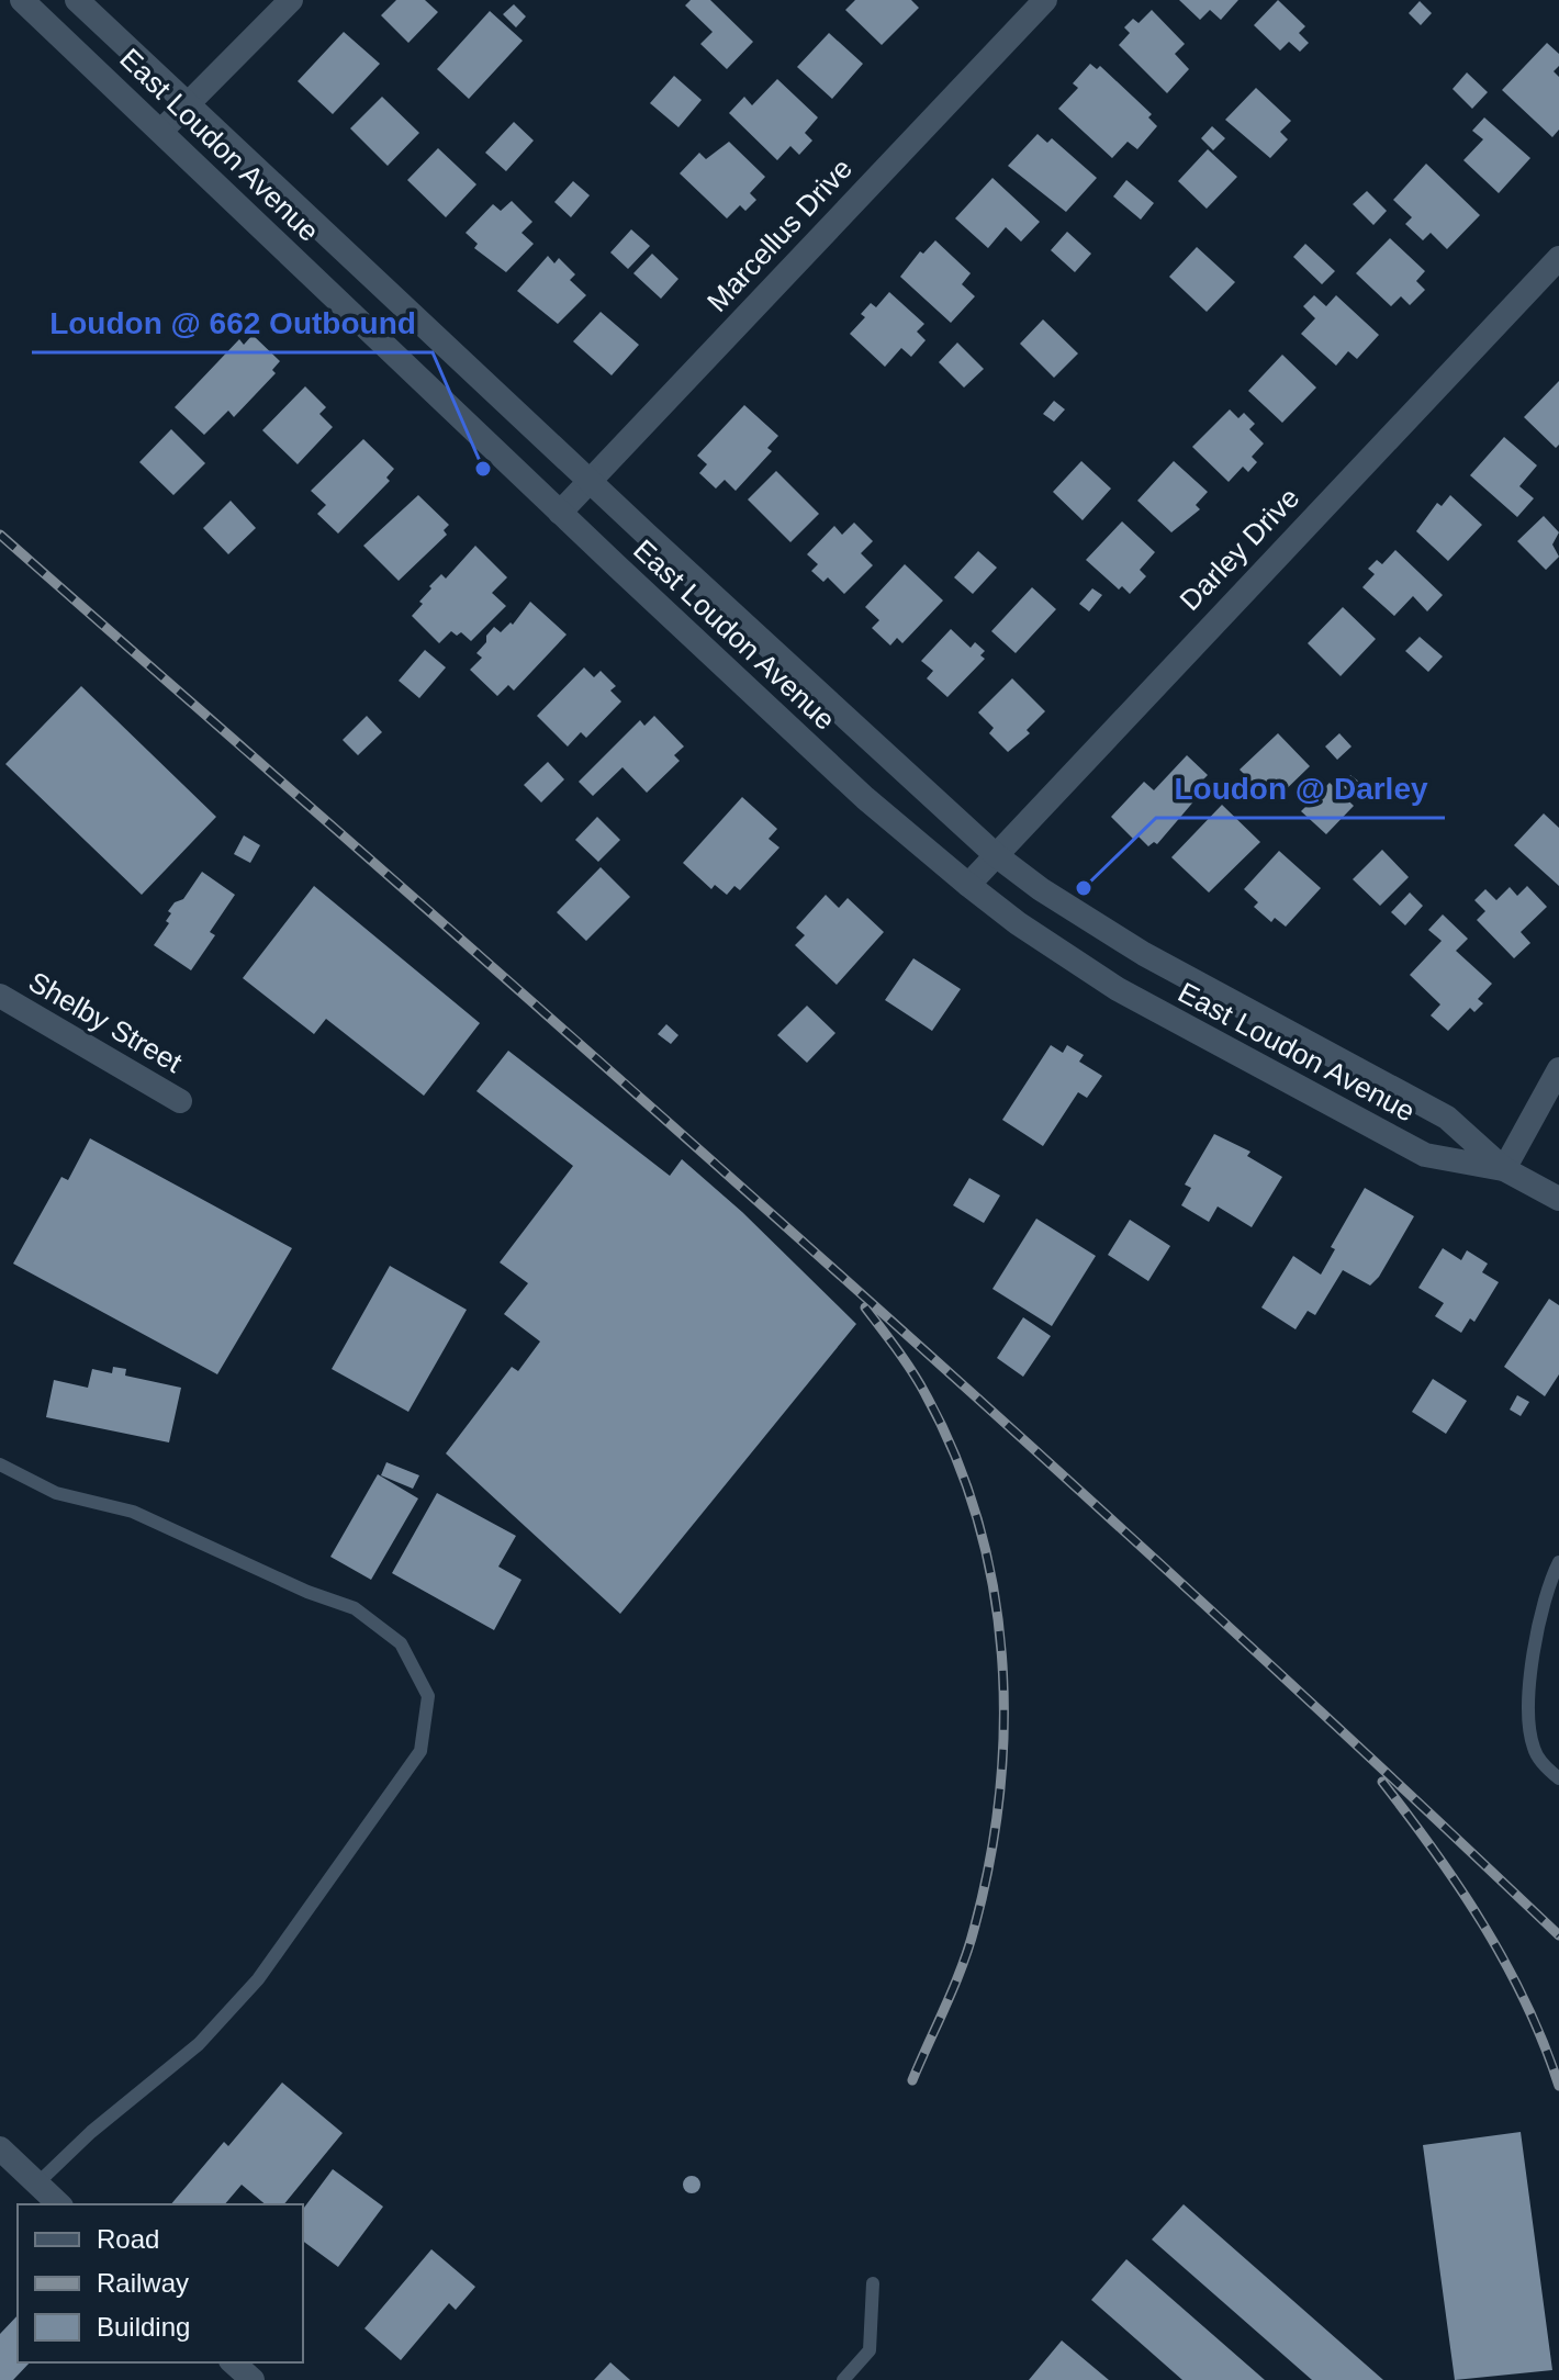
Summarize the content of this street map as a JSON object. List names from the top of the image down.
{
  "streets": {
    "main road": [
      "East Loudon Avenue",
      "Marcellus Drive",
      "Darley Drive",
      "Shelby Street"
    ]
  },
  "crossings": [
    ["East Loudon Avenue", "Marcellus Drive"],
    ["East Loudon Avenue", "Darley Drive"]
  ],
  "places": ["Loudon @ 662 Outbound", "Loudon @ Darley"],
  "legend": ["Road", "Railway", "Building"]
}
